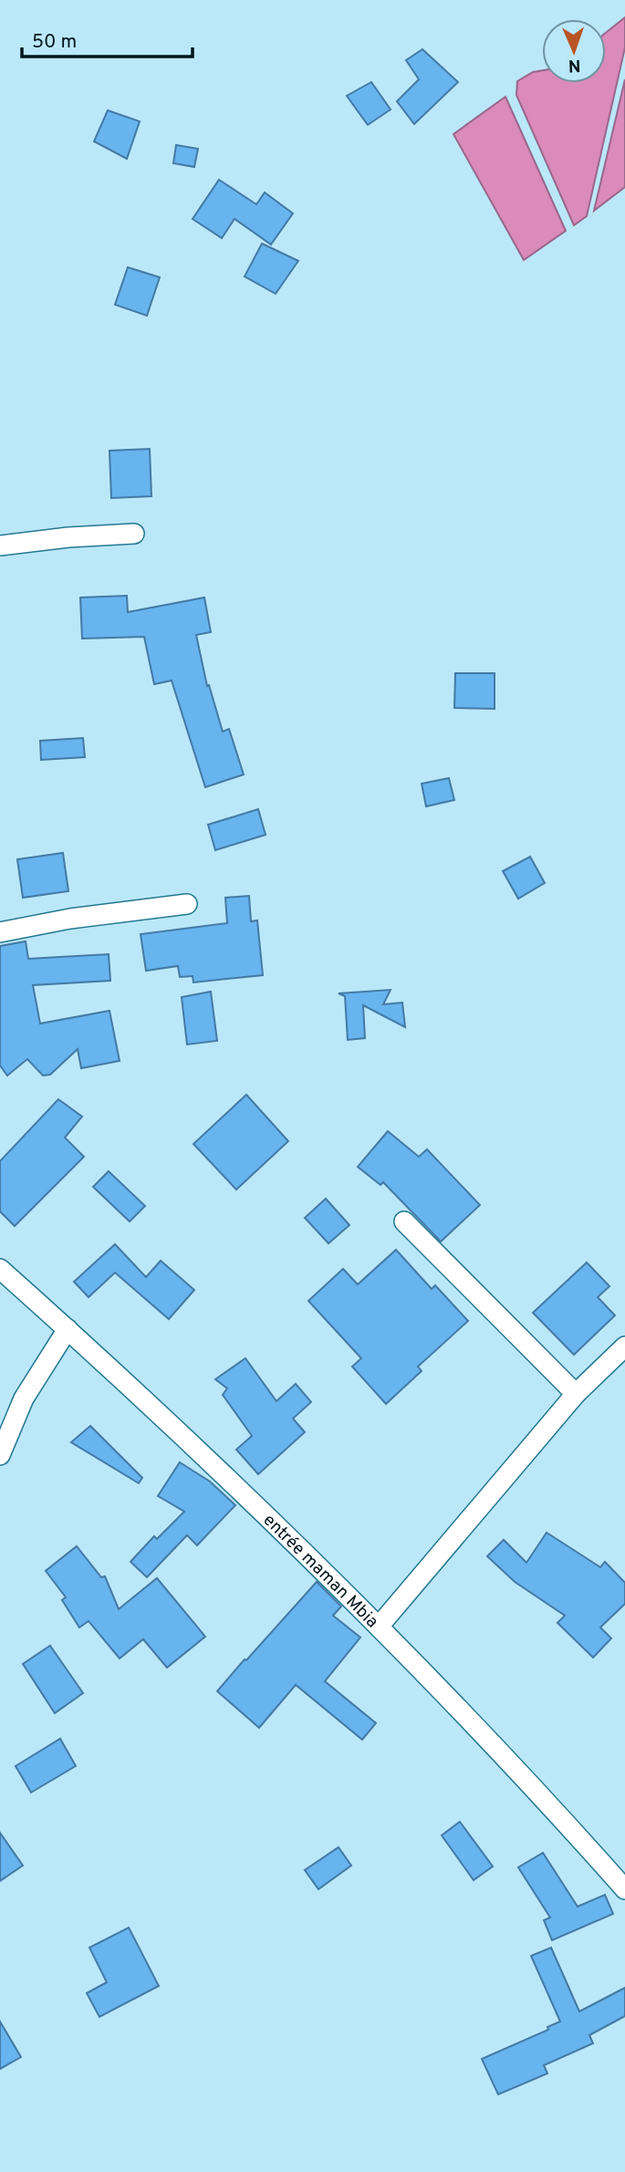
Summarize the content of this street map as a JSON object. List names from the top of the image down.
{
  "streets": {
    "street": ["entrée maman Mbia"]
  },
  "scale_bar": "50 m",
  "north": "bottom"
}
